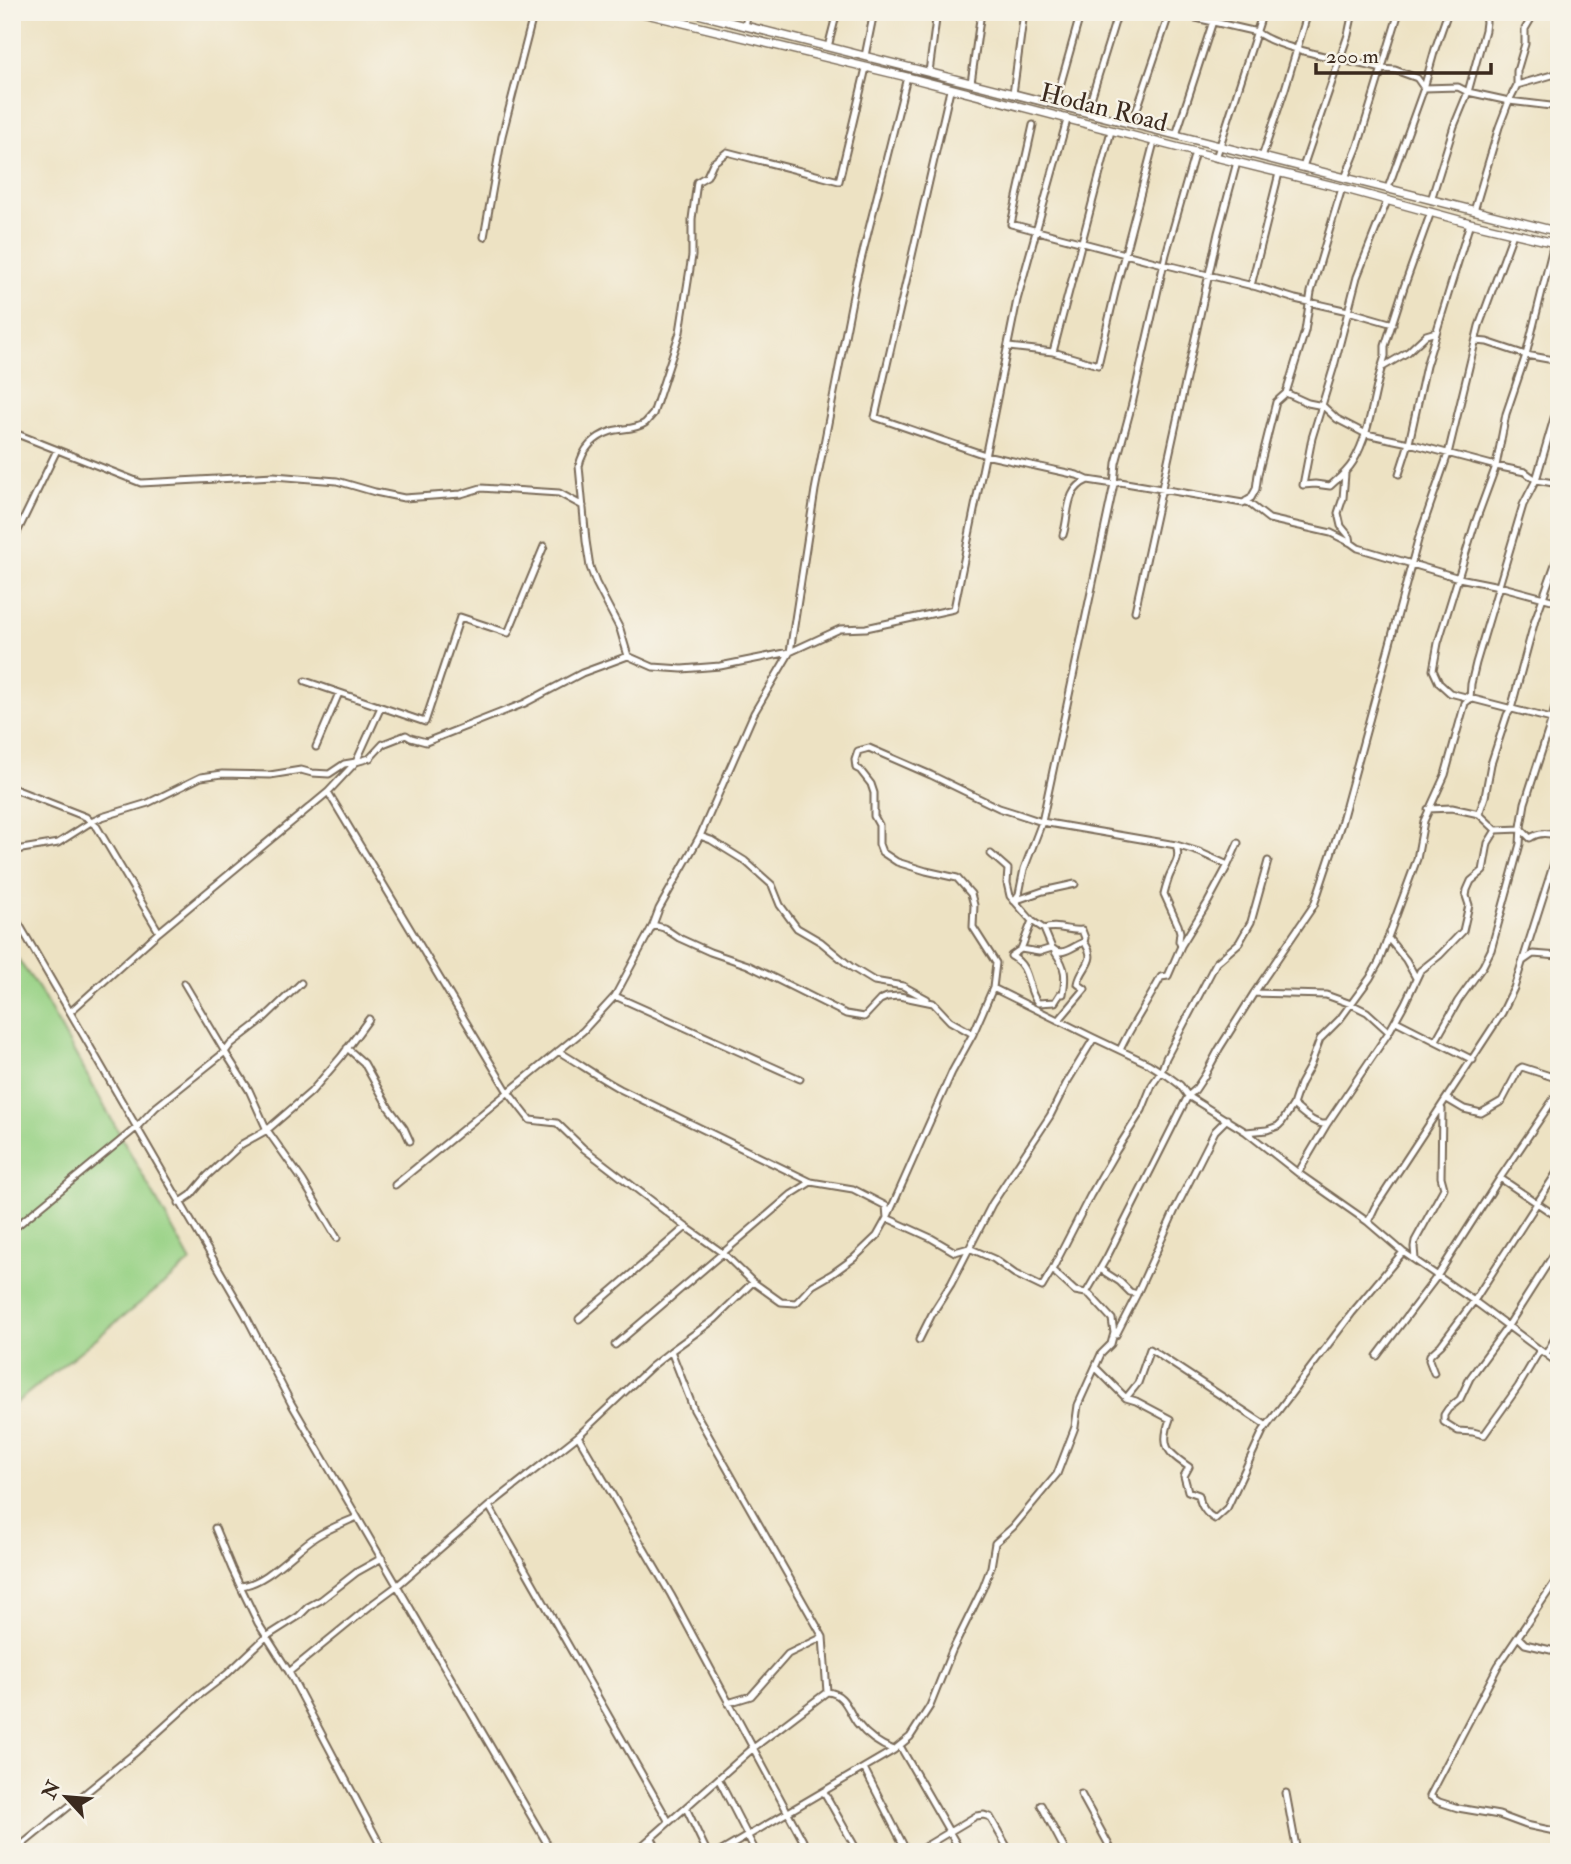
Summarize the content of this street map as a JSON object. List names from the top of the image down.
{
  "streets": {
    "main road": ["Hodan Road"]
  },
  "scale_bar": "200 m",
  "north": "top left"
}
